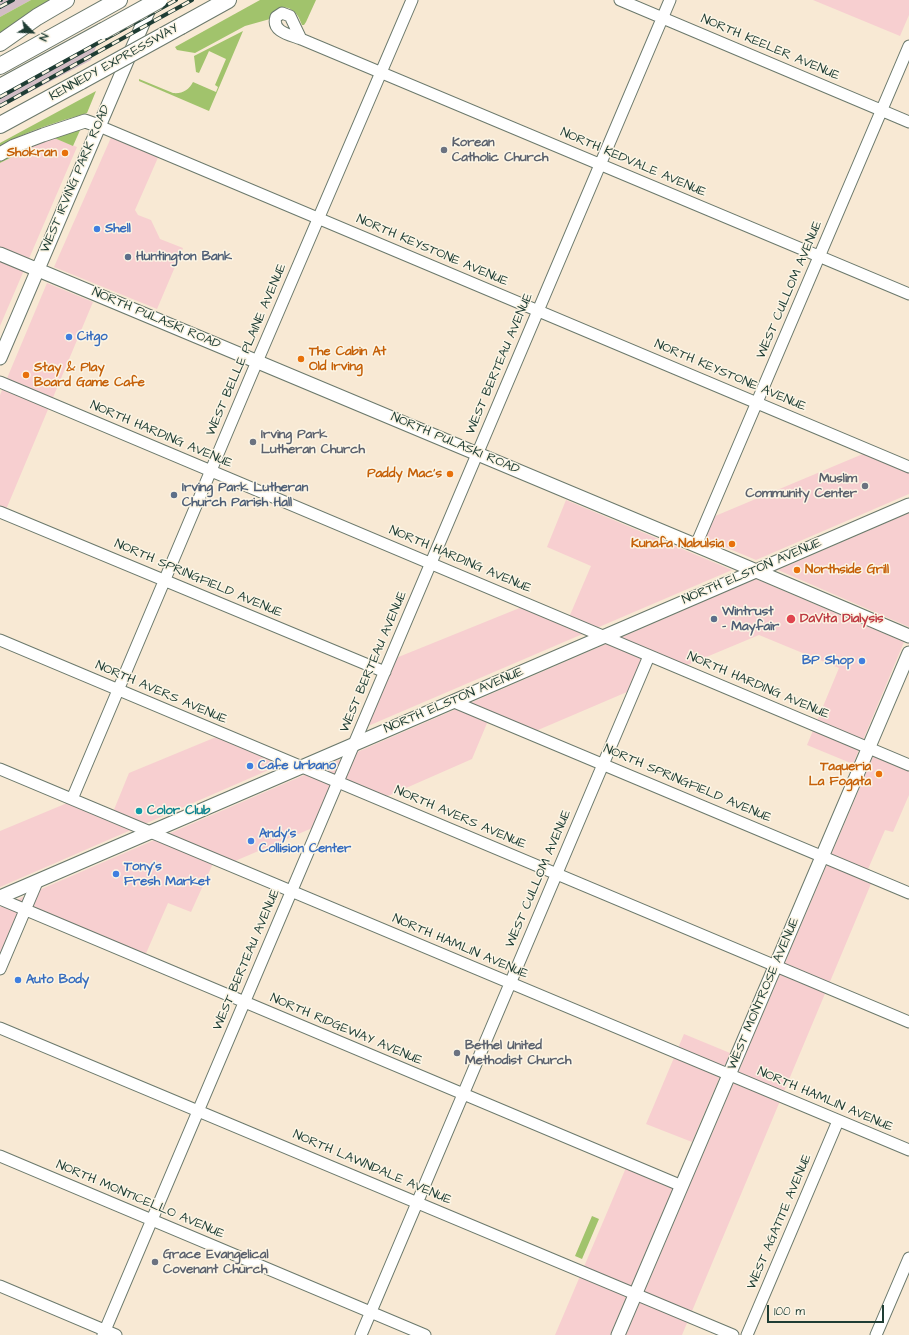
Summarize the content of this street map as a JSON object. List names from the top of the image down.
{
  "streets": {
    "highway": ["KENNEDY EXPRESSWAY"],
    "main road": [
      "WEST IRVING PARK ROAD",
      "NORTH PULASKI ROAD",
      "NORTH ELSTON AVENUE",
      "WEST MONTROSE AVENUE"
    ],
    "street": [
      "NORTH KEELER AVENUE",
      "NORTH KEDVALE AVENUE",
      "NORTH KEYSTONE AVENUE",
      "WEST CULLOM AVENUE",
      "WEST BELLE PLAINE AVENUE",
      "WEST BERTEAU AVENUE",
      "NORTH HARDING AVENUE",
      "NORTH SPRINGFIELD AVENUE",
      "NORTH AVERS AVENUE",
      "NORTH HAMLIN AVENUE",
      "NORTH RIDGEWAY AVENUE",
      "NORTH LAWNDALE AVENUE",
      "NORTH MONTICELLO AVENUE",
      "WEST AGATITE AVENUE"
    ]
  },
  "crossings": [
    ["NORTH KEELER AVENUE", "WEST CULLOM AVENUE"],
    ["NORTH KEELER AVENUE", "WEST BERTEAU AVENUE"],
    ["NORTH KEDVALE AVENUE", "WEST CULLOM AVENUE"],
    ["NORTH KEDVALE AVENUE", "WEST BELLE PLAINE AVENUE"],
    ["NORTH KEDVALE AVENUE", "WEST BERTEAU AVENUE"],
    ["WEST IRVING PARK ROAD", "NORTH KEYSTONE AVENUE"],
    ["WEST IRVING PARK ROAD", "NORTH PULASKI ROAD"],
    ["NORTH KEYSTONE AVENUE", "WEST CULLOM AVENUE"],
    ["NORTH KEYSTONE AVENUE", "WEST BELLE PLAINE AVENUE"],
    ["NORTH KEYSTONE AVENUE", "WEST BERTEAU AVENUE"],
    ["WEST CULLOM AVENUE", "NORTH PULASKI ROAD"],
    ["WEST CULLOM AVENUE", "NORTH HARDING AVENUE"],
    ["WEST CULLOM AVENUE", "NORTH SPRINGFIELD AVENUE"],
    ["WEST CULLOM AVENUE", "NORTH AVERS AVENUE"],
    ["WEST CULLOM AVENUE", "NORTH HAMLIN AVENUE"],
    ["WEST CULLOM AVENUE", "NORTH RIDGEWAY AVENUE"],
    ["WEST CULLOM AVENUE", "NORTH LAWNDALE AVENUE"],
    ["WEST CULLOM AVENUE", "NORTH MONTICELLO AVENUE"],
    ["NORTH PULASKI ROAD", "WEST BELLE PLAINE AVENUE"],
    ["NORTH PULASKI ROAD", "WEST BERTEAU AVENUE"],
    ["NORTH PULASKI ROAD", "NORTH ELSTON AVENUE"],
    ["WEST BELLE PLAINE AVENUE", "NORTH HARDING AVENUE"],
    ["WEST BELLE PLAINE AVENUE", "NORTH SPRINGFIELD AVENUE"],
    ["WEST BELLE PLAINE AVENUE", "NORTH AVERS AVENUE"],
    ["WEST BELLE PLAINE AVENUE", "NORTH HAMLIN AVENUE"],
    ["WEST BERTEAU AVENUE", "NORTH HARDING AVENUE"],
    ["WEST BERTEAU AVENUE", "NORTH ELSTON AVENUE"],
    ["WEST BERTEAU AVENUE", "NORTH SPRINGFIELD AVENUE"],
    ["WEST BERTEAU AVENUE", "NORTH AVERS AVENUE"],
    ["WEST BERTEAU AVENUE", "NORTH HAMLIN AVENUE"],
    ["WEST BERTEAU AVENUE", "NORTH RIDGEWAY AVENUE"],
    ["WEST BERTEAU AVENUE", "NORTH LAWNDALE AVENUE"],
    ["WEST BERTEAU AVENUE", "NORTH MONTICELLO AVENUE"],
    ["NORTH HARDING AVENUE", "NORTH ELSTON AVENUE"],
    ["NORTH HARDING AVENUE", "WEST MONTROSE AVENUE"],
    ["NORTH ELSTON AVENUE", "NORTH SPRINGFIELD AVENUE"],
    ["NORTH ELSTON AVENUE", "NORTH AVERS AVENUE"],
    ["NORTH ELSTON AVENUE", "NORTH HAMLIN AVENUE"],
    ["NORTH ELSTON AVENUE", "NORTH RIDGEWAY AVENUE"],
    ["NORTH SPRINGFIELD AVENUE", "WEST MONTROSE AVENUE"],
    ["NORTH AVERS AVENUE", "WEST MONTROSE AVENUE"],
    ["NORTH HAMLIN AVENUE", "WEST MONTROSE AVENUE"],
    ["NORTH HAMLIN AVENUE", "WEST AGATITE AVENUE"],
    ["WEST MONTROSE AVENUE", "NORTH RIDGEWAY AVENUE"],
    ["WEST MONTROSE AVENUE", "NORTH LAWNDALE AVENUE"]
  ],
  "places": [
    "Korean Catholic Church",
    "Shokran",
    "Shell",
    "Huntington Bank",
    "Citgo",
    "The Cabin At Old Irving",
    "Stay & Play Board Game Cafe",
    "Irving Park Lutheran Church",
    "Paddy Mac’s",
    "Muslim Community Center",
    "Irving Park Lutheran Church Parish Hall",
    "Kunafa Nabulsia",
    "Northside Grill",
    "Wintrust - Mayfair",
    "DaVita Dialysis",
    "BP Shop",
    "Cafe Urbano",
    "Taqueria La Fogata",
    "Color Club",
    "Andy's Collision Center",
    "Tony's Fresh Market",
    "Auto Body",
    "Bethel United Methodist Church",
    "Grace Evangelical Covenant Church"
  ],
  "scale_bar": "100 m",
  "north": "bottom right"
}
